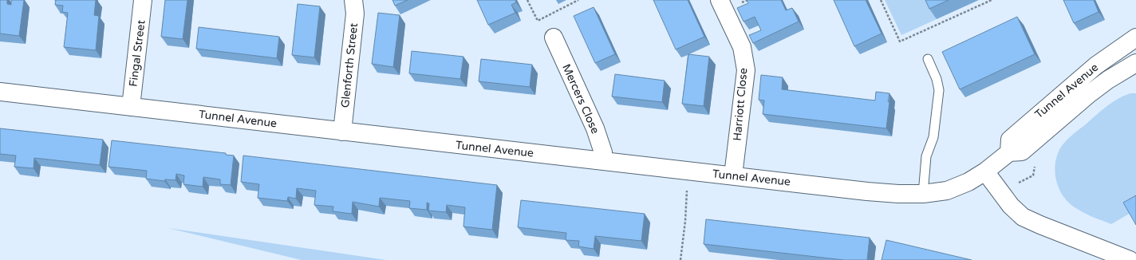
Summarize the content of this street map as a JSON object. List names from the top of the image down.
{
  "streets": {
    "street": [
      "Fingal Street",
      "Glenforth Street",
      "Tunnel Avenue",
      "Mercers Close",
      "Harriott Close"
    ]
  },
  "crossings": [
    ["Fingal Street", "Tunnel Avenue"],
    ["Glenforth Street", "Tunnel Avenue"],
    ["Tunnel Avenue", "Mercers Close"],
    ["Tunnel Avenue", "Harriott Close"]
  ]
}
